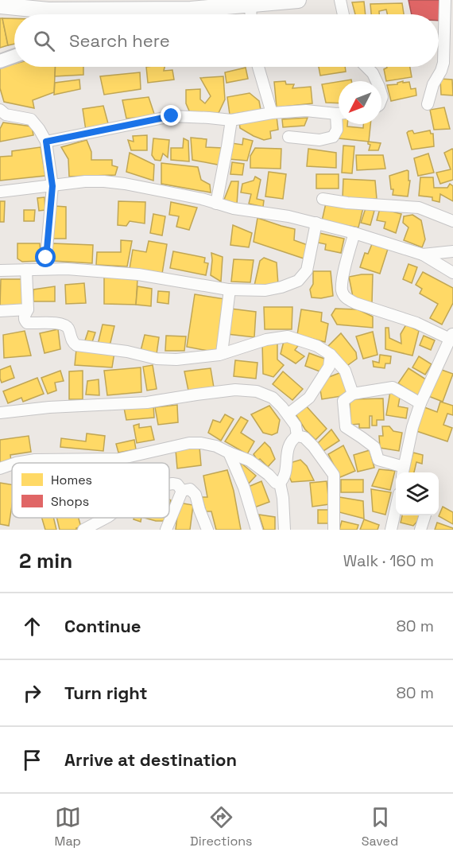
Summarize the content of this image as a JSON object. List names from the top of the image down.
{
  "legend": ["Homes", "Shops"],
  "north": "bottom left",
  "page": {
    "search": "Search here",
    "heading": ["2 min", "Walk · 160 m"],
    "list": [
      ["Continue", "80 m"],
      ["Turn right", "80 m"],
      "Arrive at destination"
    ],
    "nav": ["Map", "Directions", "Saved"]
  }
}
